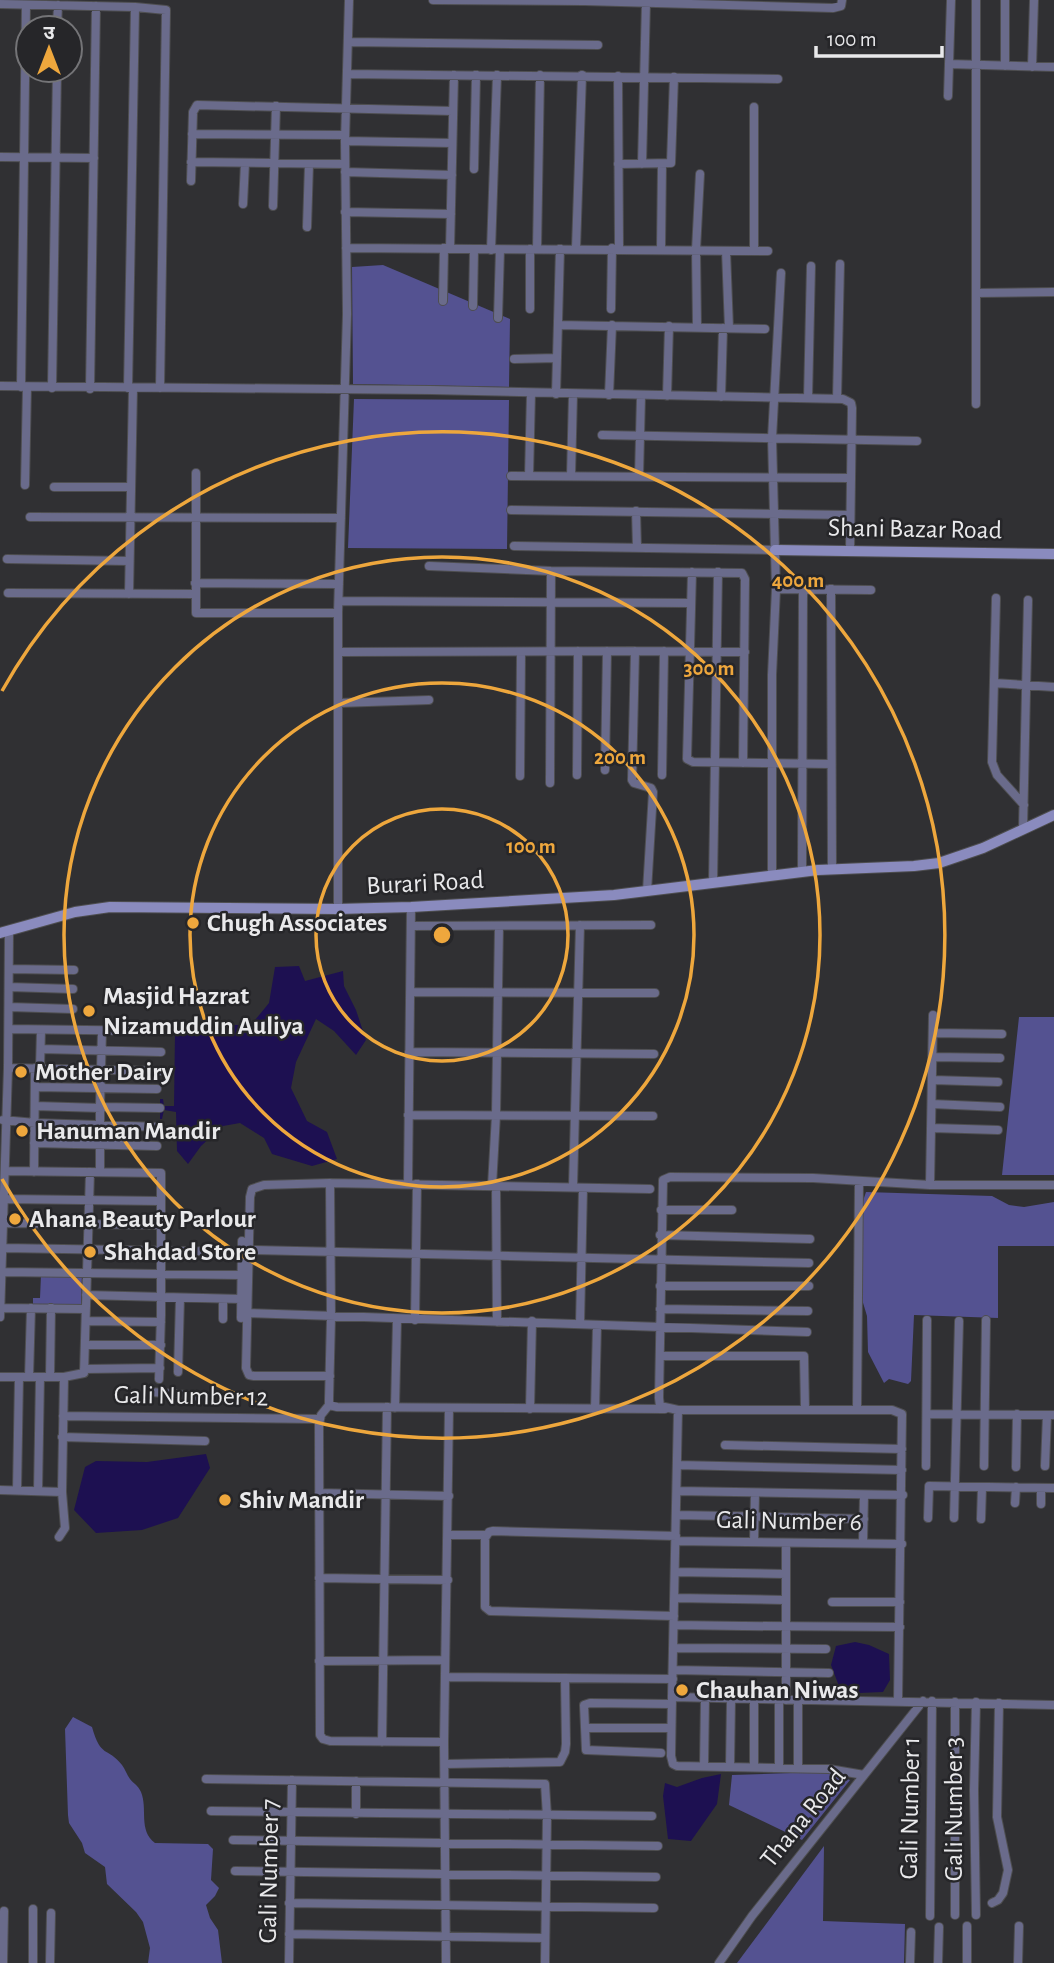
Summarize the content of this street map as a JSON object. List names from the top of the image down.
{
  "streets": {
    "main road": ["Shani Bazar Road", "Burari Road"],
    "street": [
      "Gali Number 12",
      "Gali Number 6",
      "Gali Number 1",
      "Gali Number 3",
      "Thana Road",
      "Gali Number 7"
    ]
  },
  "crossings": [
    ["Gali Number 1", "Thana Road"]
  ],
  "places": [
    "Chugh Associates",
    "Masjid Hazrat Nizamuddin Auliya",
    "Mother Dairy",
    "Hanuman Mandir",
    "Ahana Beauty Parlour",
    "Shahdad Store",
    "Shiv Mandir",
    "Chauhan Niwas"
  ],
  "scale_bar": "100 m",
  "north": "top",
  "rings": [
    "400 m",
    "300 m",
    "200 m",
    "100 m"
  ]
}
